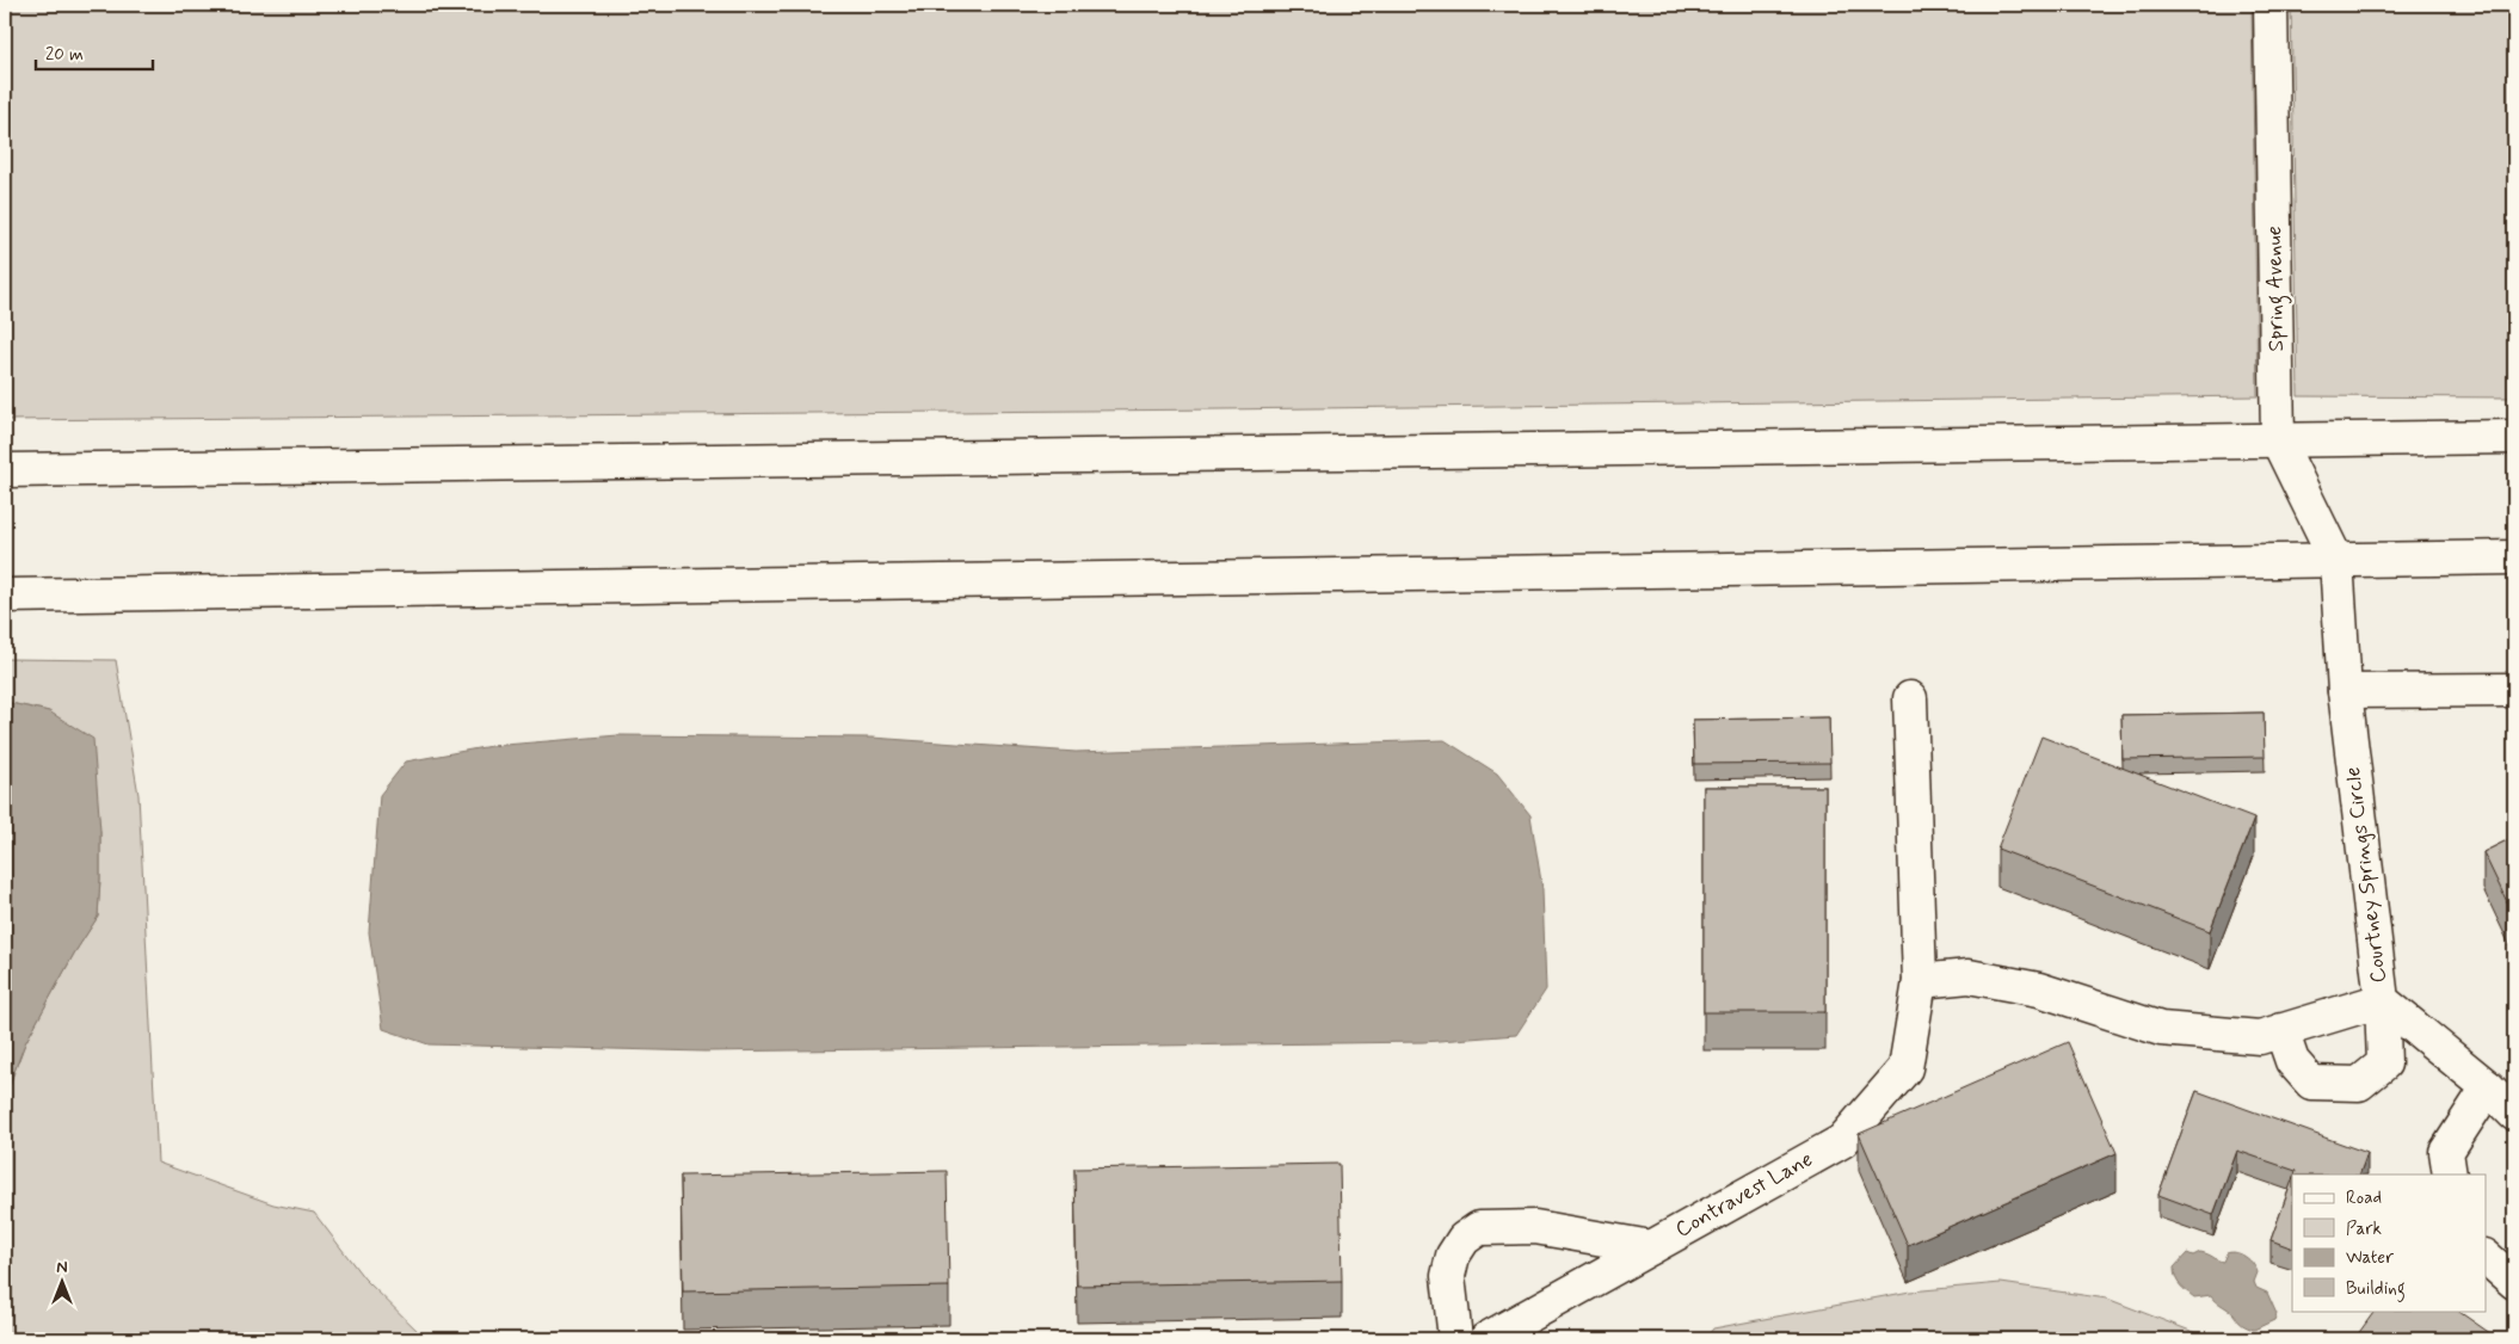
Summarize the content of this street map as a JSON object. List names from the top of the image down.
{
  "streets": {
    "main road": ["Spring Avenue", "Courtney Springs Circle", "Contravest Lane"]
  },
  "crossings": [
    ["Spring Avenue", "Courtney Springs Circle"]
  ],
  "legend": [
    "Road",
    "Park",
    "Water",
    "Building"
  ],
  "scale_bar": "20 m",
  "north": "top"
}
